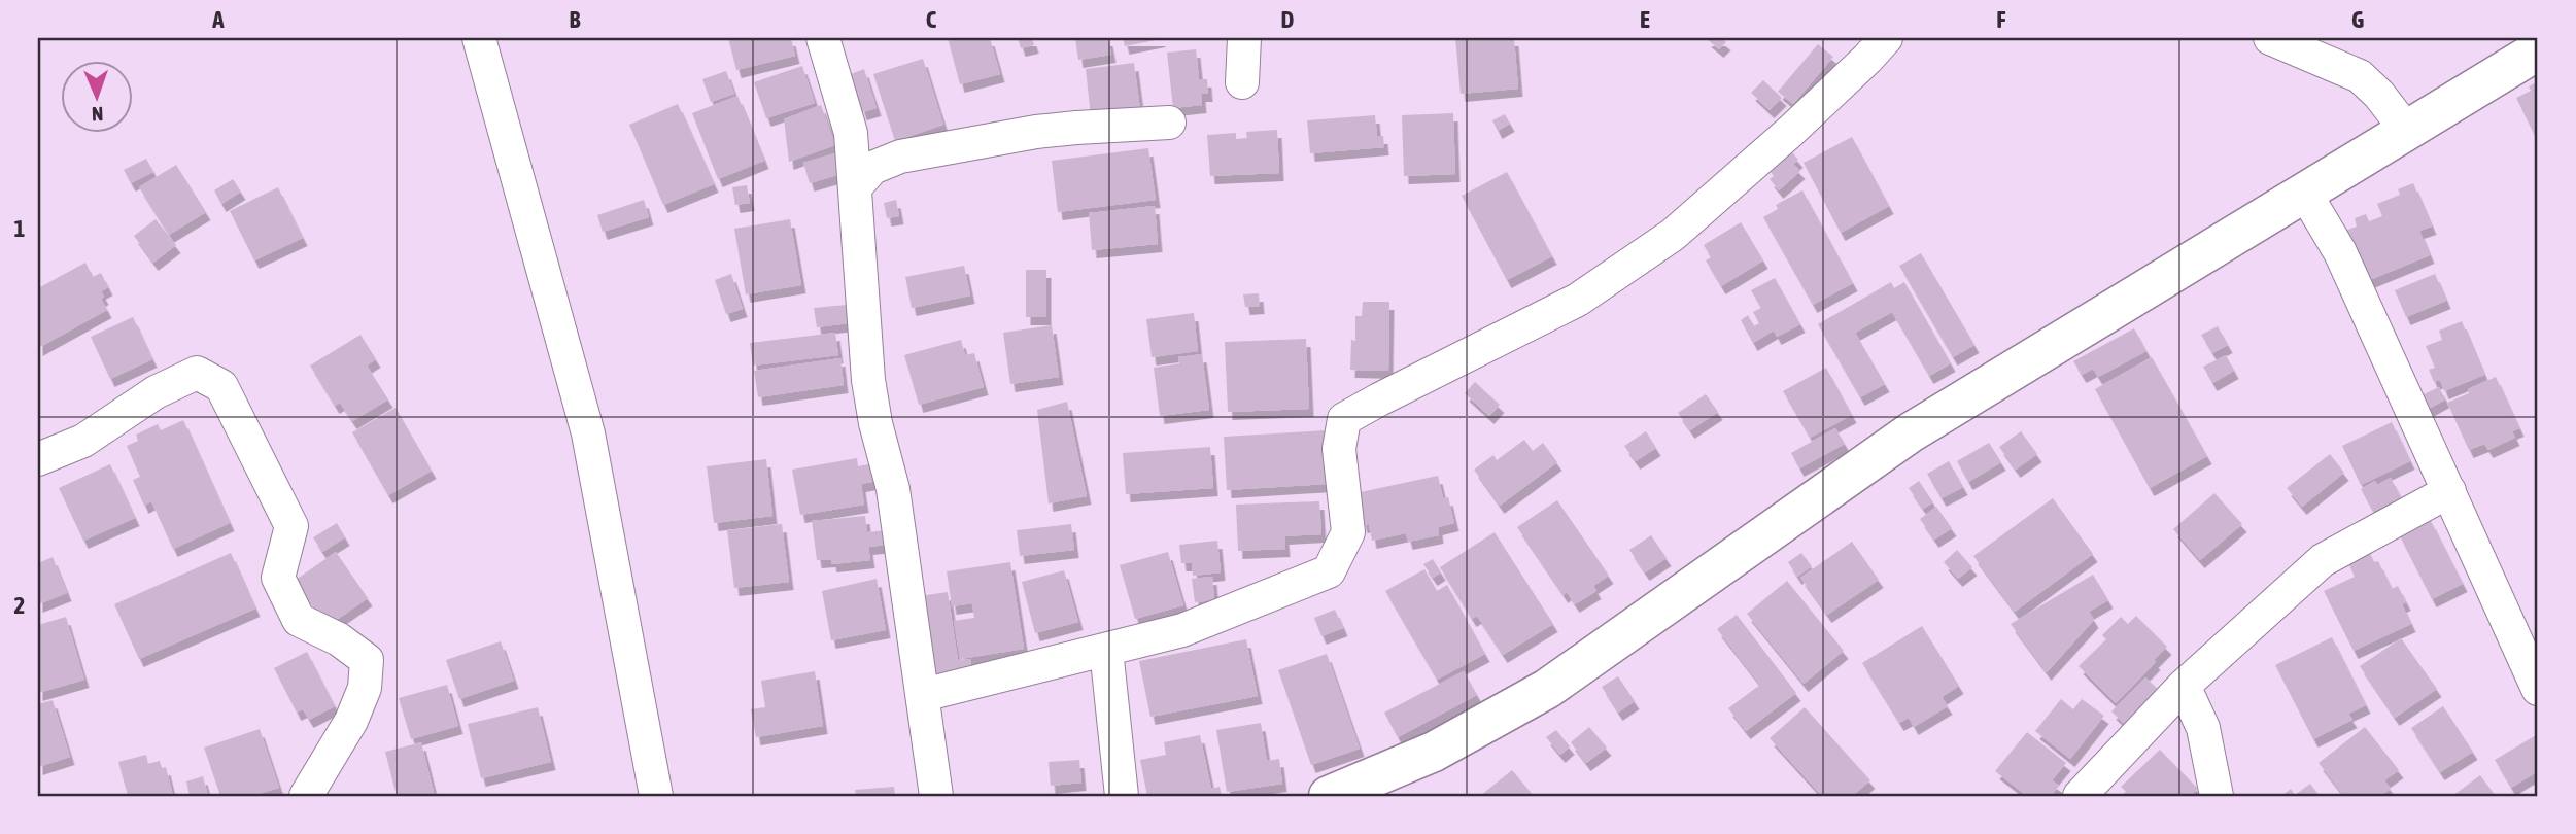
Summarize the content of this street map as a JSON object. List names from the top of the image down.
{
  "north": "bottom",
  "grid": {
    "columns": [
      "A",
      "B",
      "C",
      "D",
      "E",
      "F",
      "G"
    ],
    "rows": ["1", "2"]
  }
}
